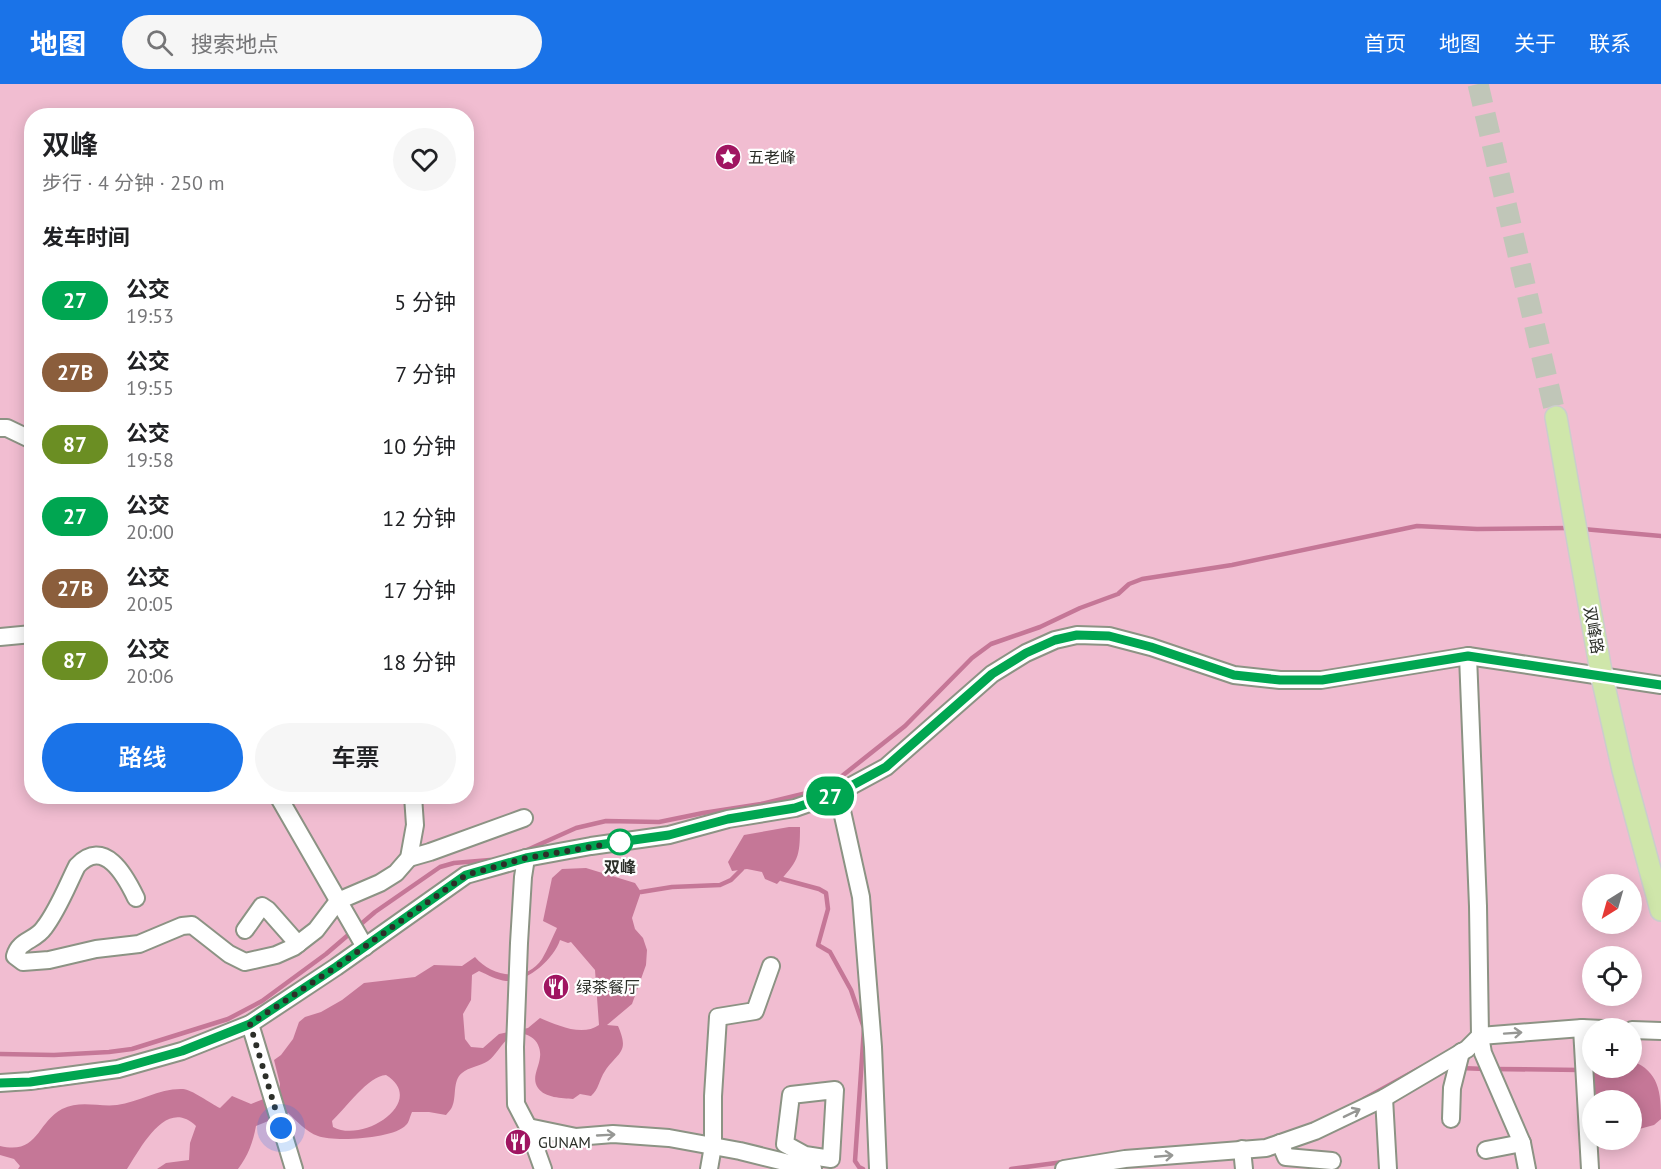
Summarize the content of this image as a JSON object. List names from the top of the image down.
{
  "streets": {
    "main road": ["双峰路"]
  },
  "places": {
    "place": ["五老峰"],
    "other": ["双峰"],
    "restaurant": ["绿茶餐厅", "GUNAM"]
  },
  "lines": ["bus line 27"],
  "north": "bottom left",
  "page": {
    "header": "地图",
    "search": "搜索地点",
    "nav": [
      "首页",
      "地图",
      "关于",
      "联系"
    ],
    "on_map": "27",
    "heading": [
      ["双峰", "步行 · 4 分钟 · 250 m"],
      "发车时间"
    ],
    "list": [
      {
        "mark": "27",
        "name": "公交",
        "note": "19:53",
        "value": "5 分钟"
      },
      {
        "mark": "27B",
        "name": "公交",
        "note": "19:55",
        "value": "7 分钟"
      },
      {
        "mark": "87",
        "name": "公交",
        "note": "19:58",
        "value": "10 分钟"
      },
      {
        "mark": "27",
        "name": "公交",
        "note": "20:00",
        "value": "12 分钟"
      },
      {
        "mark": "27B",
        "name": "公交",
        "note": "20:05",
        "value": "17 分钟"
      },
      {
        "mark": "87",
        "name": "公交",
        "note": "20:06",
        "value": "18 分钟"
      }
    ],
    "buttons": ["路线", "车票"],
    "map_buttons": ["+", "−"]
  }
}
